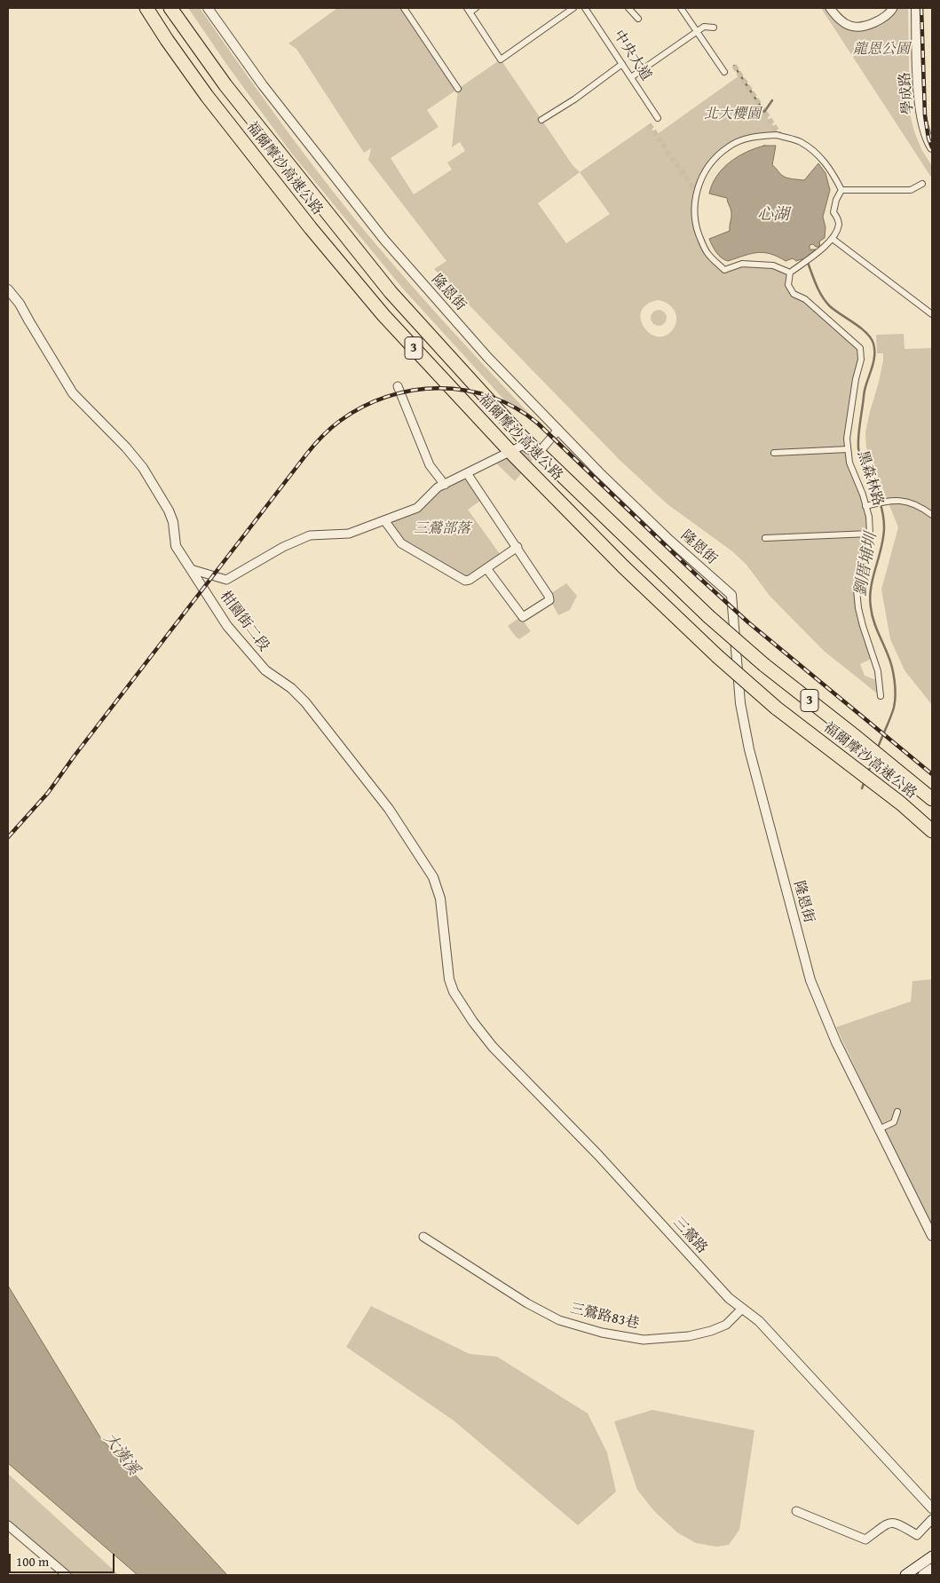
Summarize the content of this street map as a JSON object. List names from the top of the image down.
{
  "streets": {
    "highway": ["福爾摩沙高速公路", "3"],
    "street": [
      "中央大道",
      "學成路",
      "隆恩街",
      "黑森林路",
      "柑園街二段",
      "三鶯路",
      "三鶯路83巷"
    ]
  },
  "crossings": [
    ["柑園街二段", "三鶯路"],
    ["三鶯路", "三鶯路83巷"]
  ],
  "water": ["心湖", "劉厝埔圳", "大漢溪"],
  "parks": ["龍恩公園", "北大櫻園", "三鶯部落"],
  "scale_bar": "100 m"
}
